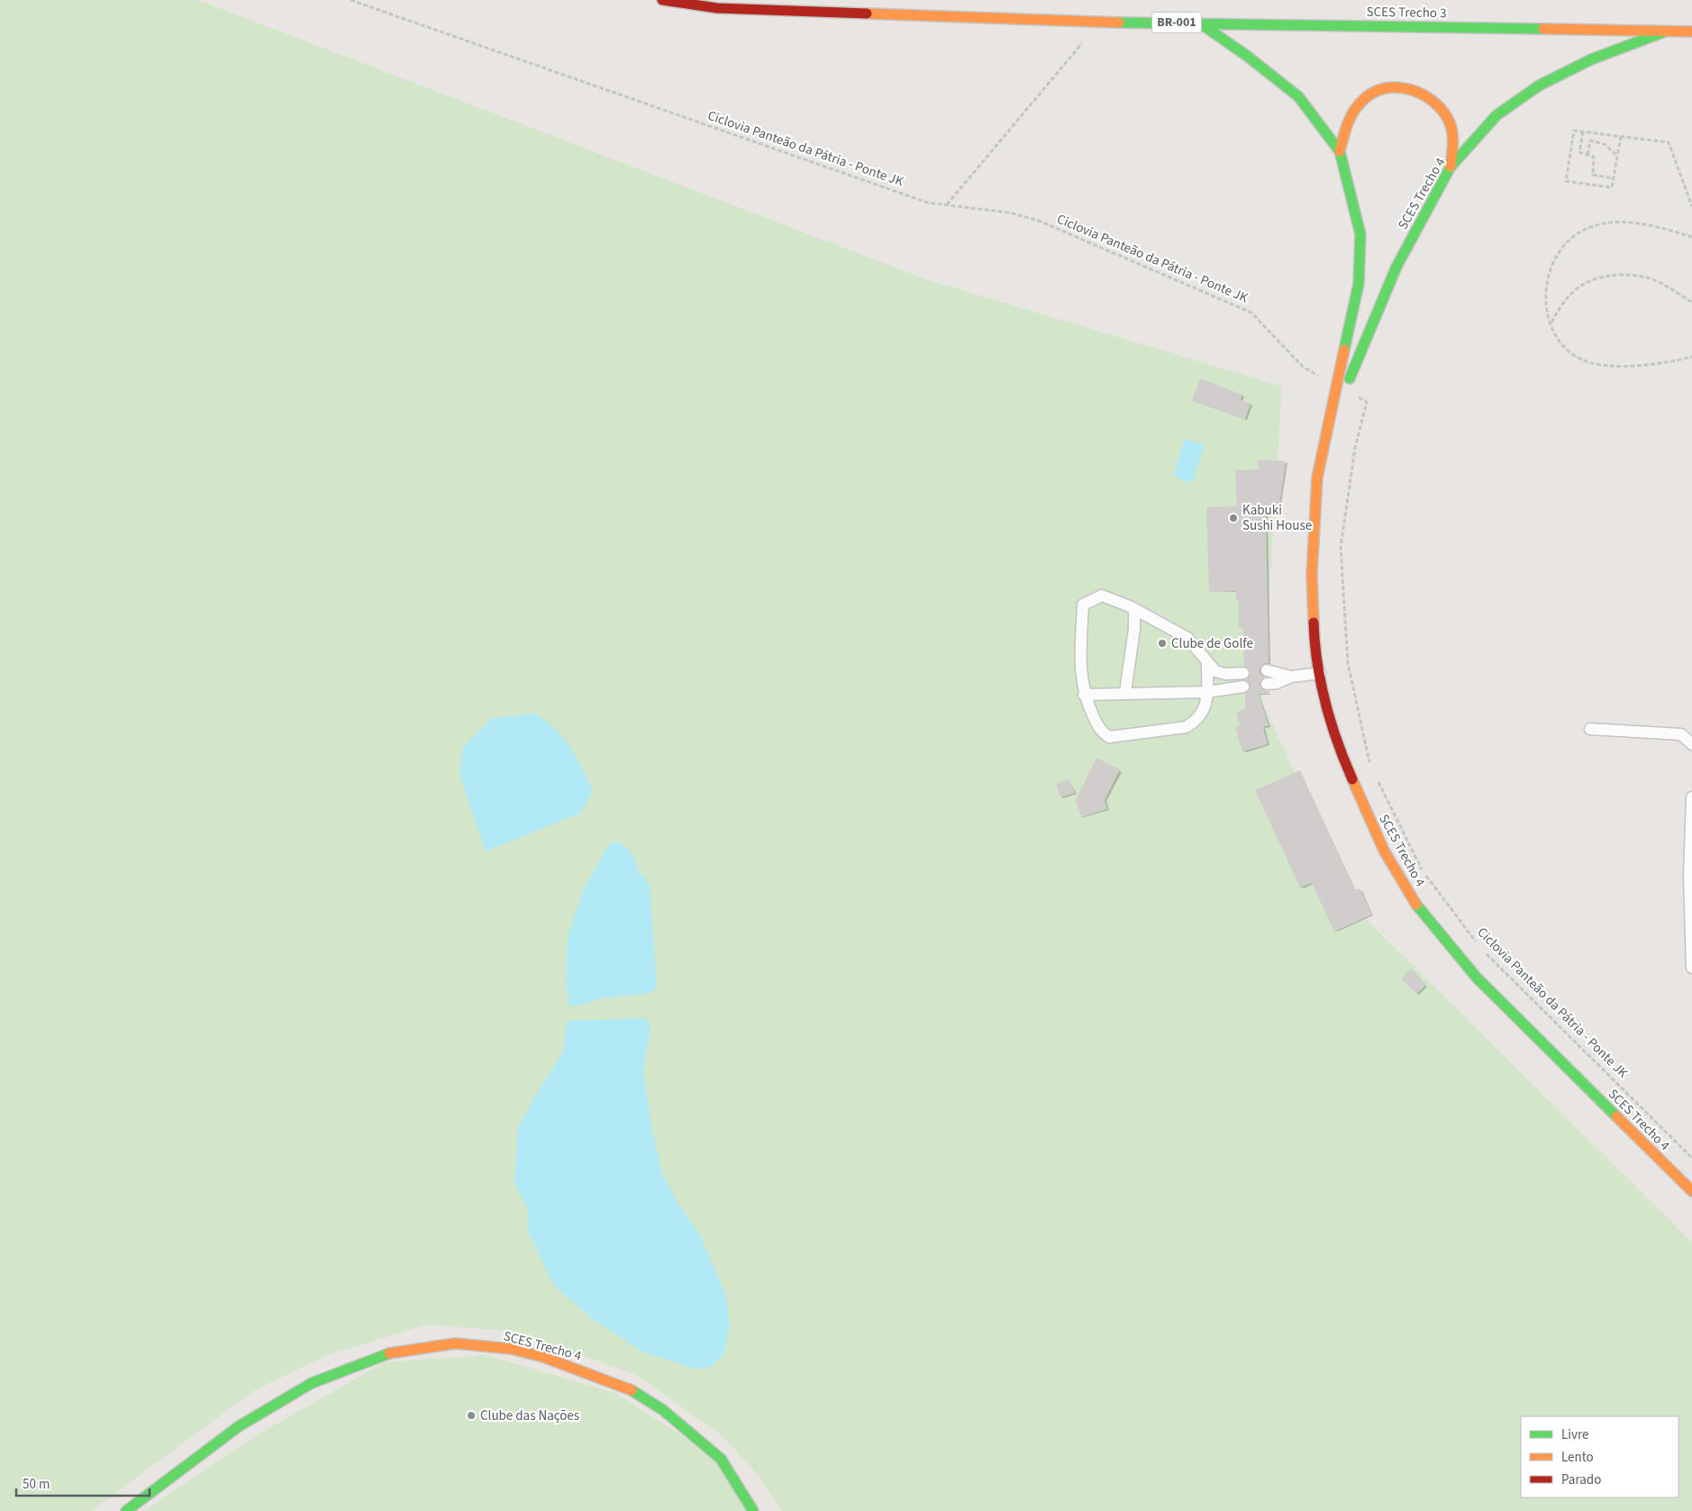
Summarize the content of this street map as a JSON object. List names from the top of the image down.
{
  "streets": {
    "main road": ["SCES Trecho 3", "BR-001", "SCES Trecho 4"],
    "path": ["Ciclovia Panteão da Pátria - Ponte JK"]
  },
  "crossings": [
    ["SCES Trecho 3", "SCES Trecho 4"],
    ["Ciclovia Panteão da Pátria - Ponte JK", "SCES Trecho 4"]
  ],
  "places": ["Kabuki Sushi House", "Clube de Golfe", "Clube das Nações"],
  "legend": ["Livre", "Lento", "Parado"],
  "scale_bar": "50 m"
}
